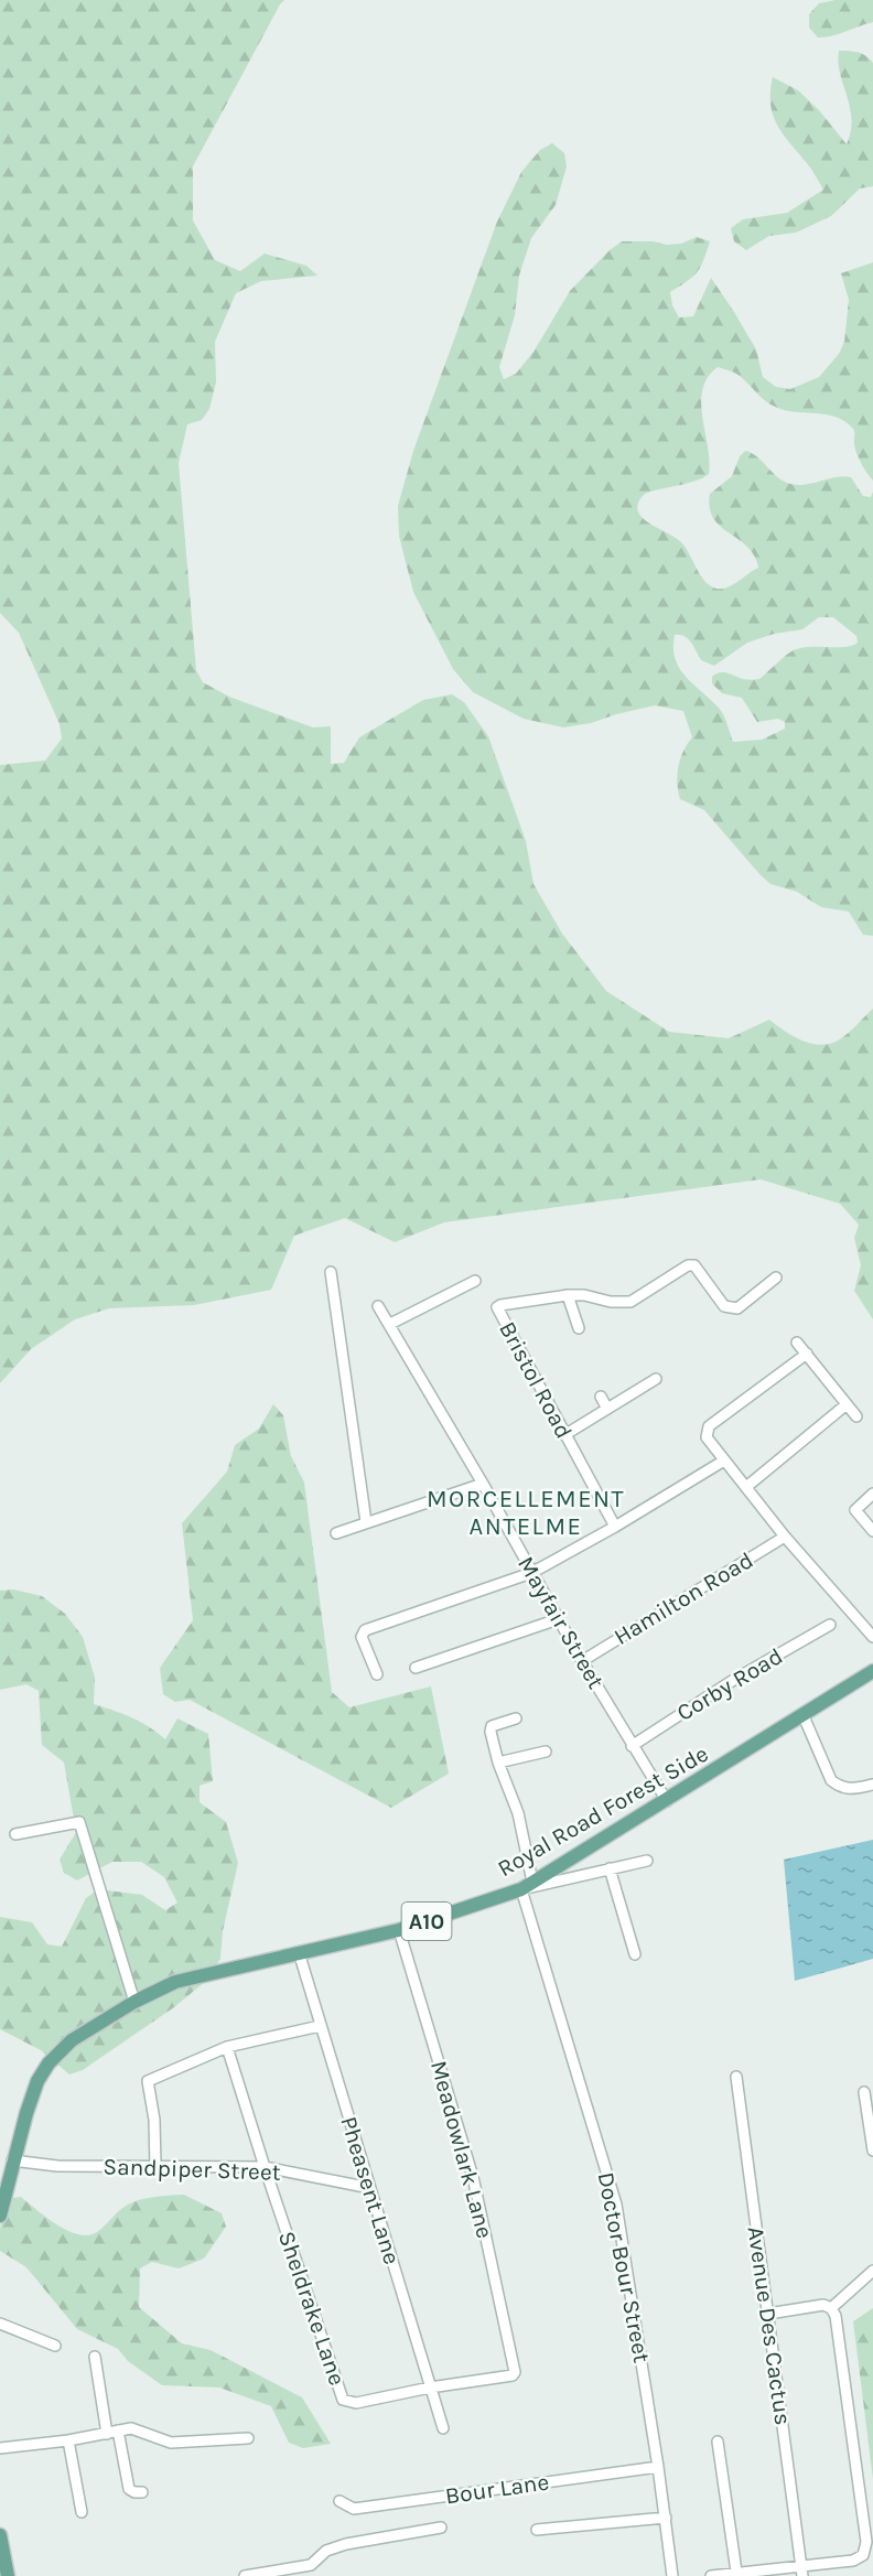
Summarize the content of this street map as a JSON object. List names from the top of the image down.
{
  "streets": {
    "main road": ["Royal Road Forest Side", "A10"],
    "street": [
      "Bristol Road",
      "Hamilton Road",
      "Mayfair Street",
      "Corby Road",
      "Meadowlark Lane",
      "Sandpiper Street",
      "Pheasent Lane",
      "Doctor Bour Street",
      "Sheldrake Lane",
      "Avenue Des Cactus",
      "Bour Lane"
    ]
  },
  "crossings": [
    ["Hamilton Road", "Mayfair Street"],
    ["Mayfair Street", "Corby Road"],
    ["Mayfair Street", "Royal Road Forest Side"],
    ["Royal Road Forest Side", "Meadowlark Lane"],
    ["Royal Road Forest Side", "Sandpiper Street"],
    ["Royal Road Forest Side", "Pheasent Lane"],
    ["Royal Road Forest Side", "Doctor Bour Street"],
    ["Meadowlark Lane", "Sheldrake Lane"],
    ["Sandpiper Street", "Pheasent Lane"],
    ["Sandpiper Street", "Sheldrake Lane"],
    ["Pheasent Lane", "Sheldrake Lane"],
    ["Doctor Bour Street", "Bour Lane"]
  ],
  "districts": ["MORCELLEMENT ANTELME"]
}
